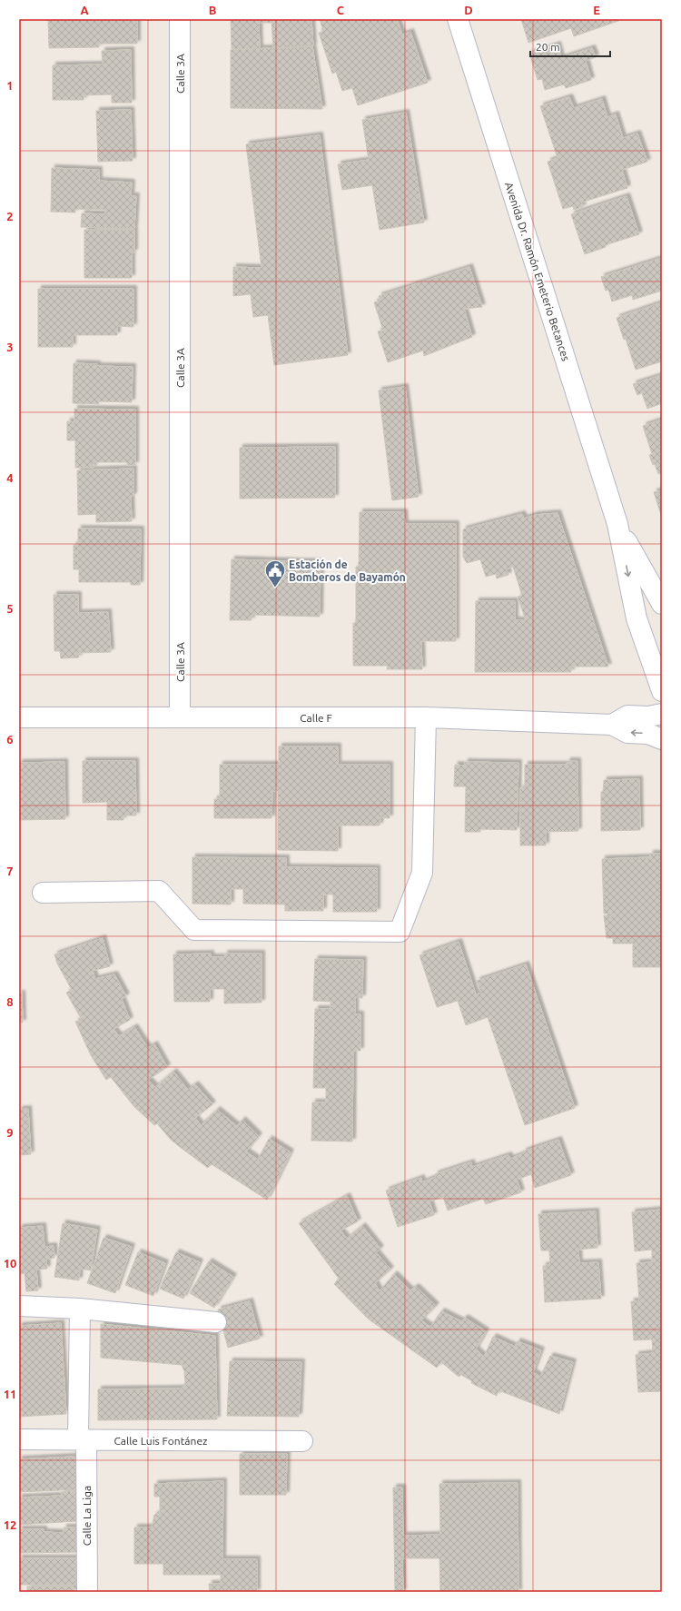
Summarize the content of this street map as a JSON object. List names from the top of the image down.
{
  "streets": {
    "street": [
      "Calle 3A",
      "Avenida Dr. Ramón Emeterio Betances",
      "Calle F",
      "Calle Luis Fontánez",
      "Calle La Liga"
    ]
  },
  "crossings": [
    ["Calle 3A", "Calle F"],
    ["Calle Luis Fontánez", "Calle La Liga"]
  ],
  "places": {
    "public building": ["Estación de Bomberos de Bayamón"]
  },
  "scale_bar": "20 m",
  "grid": {
    "columns": [
      "A",
      "B",
      "C",
      "D",
      "E"
    ],
    "rows": [
      "1",
      "2",
      "3",
      "4",
      "5",
      "6",
      "7",
      "8",
      "9",
      "10",
      "11",
      "12"
    ]
  }
}
